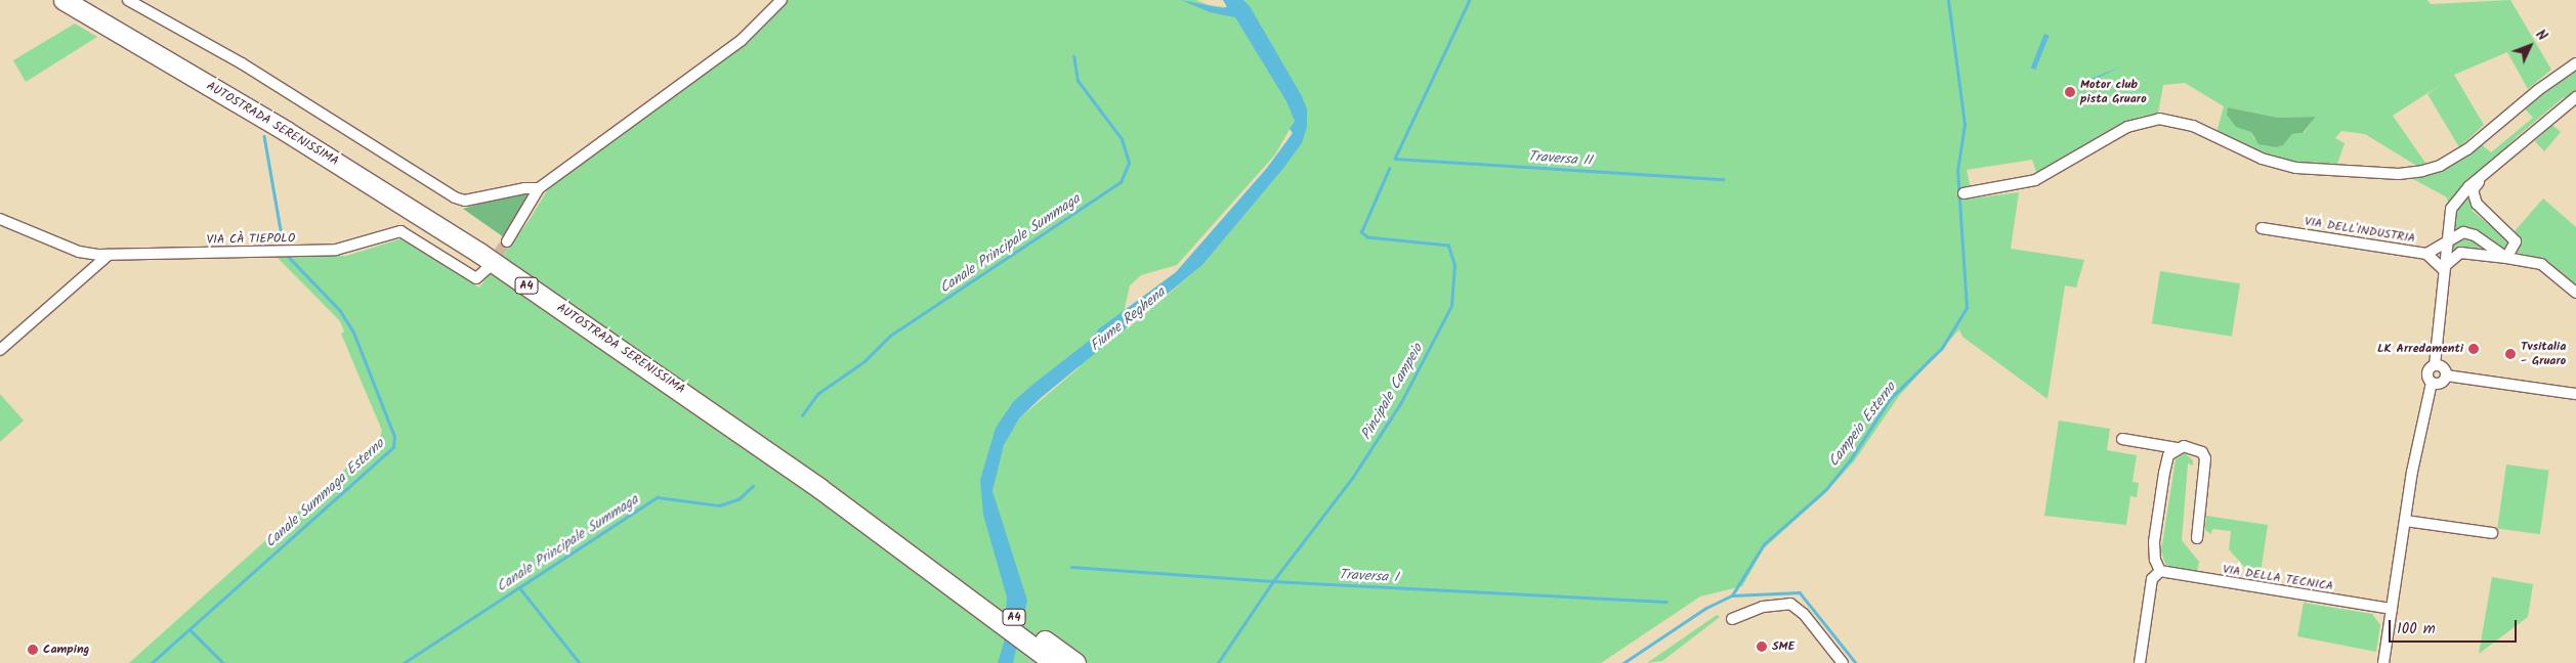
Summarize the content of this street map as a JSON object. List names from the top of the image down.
{
  "streets": {
    "highway": ["AUTOSTRADA SERENISSIMA", "A4"],
    "street": ["VIA DELL'INDUSTRIA", "VIA CÀ TIEPOLO", "VIA DELLA TECNICA"]
  },
  "water": [
    "Traversa II",
    "Canale Principale Summaga",
    "Fiume Reghena",
    "Pincipale Campeio",
    "Campeio Esterno",
    "Canale Summaga Esterno",
    "Traversa I"
  ],
  "places": [
    "Motor club pista Gruaro",
    "LK Arredamenti",
    "Tvsitalia - Gruaro",
    "SME",
    "Camping"
  ],
  "scale_bar": "100 m",
  "north": "top right"
}
